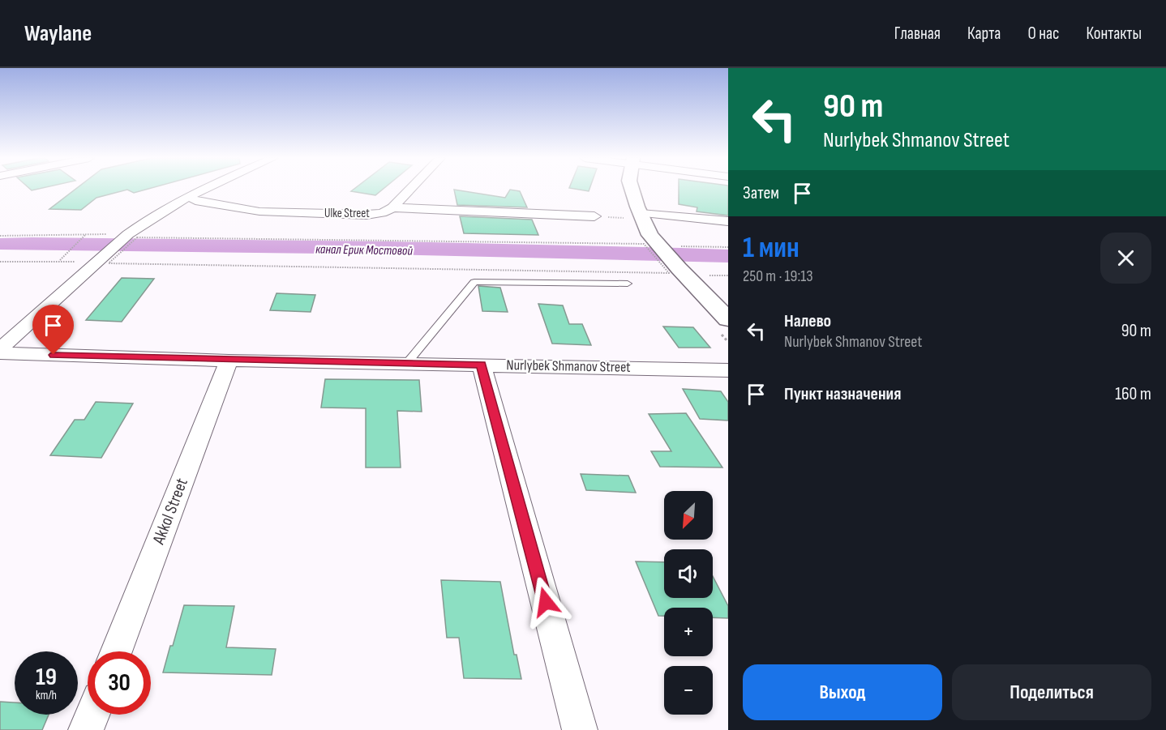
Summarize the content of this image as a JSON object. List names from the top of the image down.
{
  "streets": {
    "street": ["Ulke Street", "Nurlybek Shmanov Street", "Akkol Street"]
  },
  "crossings": [
    ["Nurlybek Shmanov Street", "Akkol Street"]
  ],
  "water": ["канал Ерик Мостовой"],
  "north": "bottom left",
  "page": {
    "header": "Waylane",
    "nav": [
      "Главная",
      "Карта",
      "О нас",
      "Контакты"
    ],
    "turn": ["90 m", "Nurlybek Shmanov Street"],
    "then": "Затем",
    "heading": ["1 мин", "250 m · 19:13"],
    "list": [
      {
        "name": "Налево",
        "note": "Nurlybek Shmanov Street",
        "value": "90 m"
      },
      {
        "name": "Пункт назначения",
        "value": "160 m"
      }
    ],
    "map_buttons": ["+", "−"],
    "speed": "19 km/h",
    "limit": "30",
    "buttons": ["Выход", "Поделиться"]
  }
}
